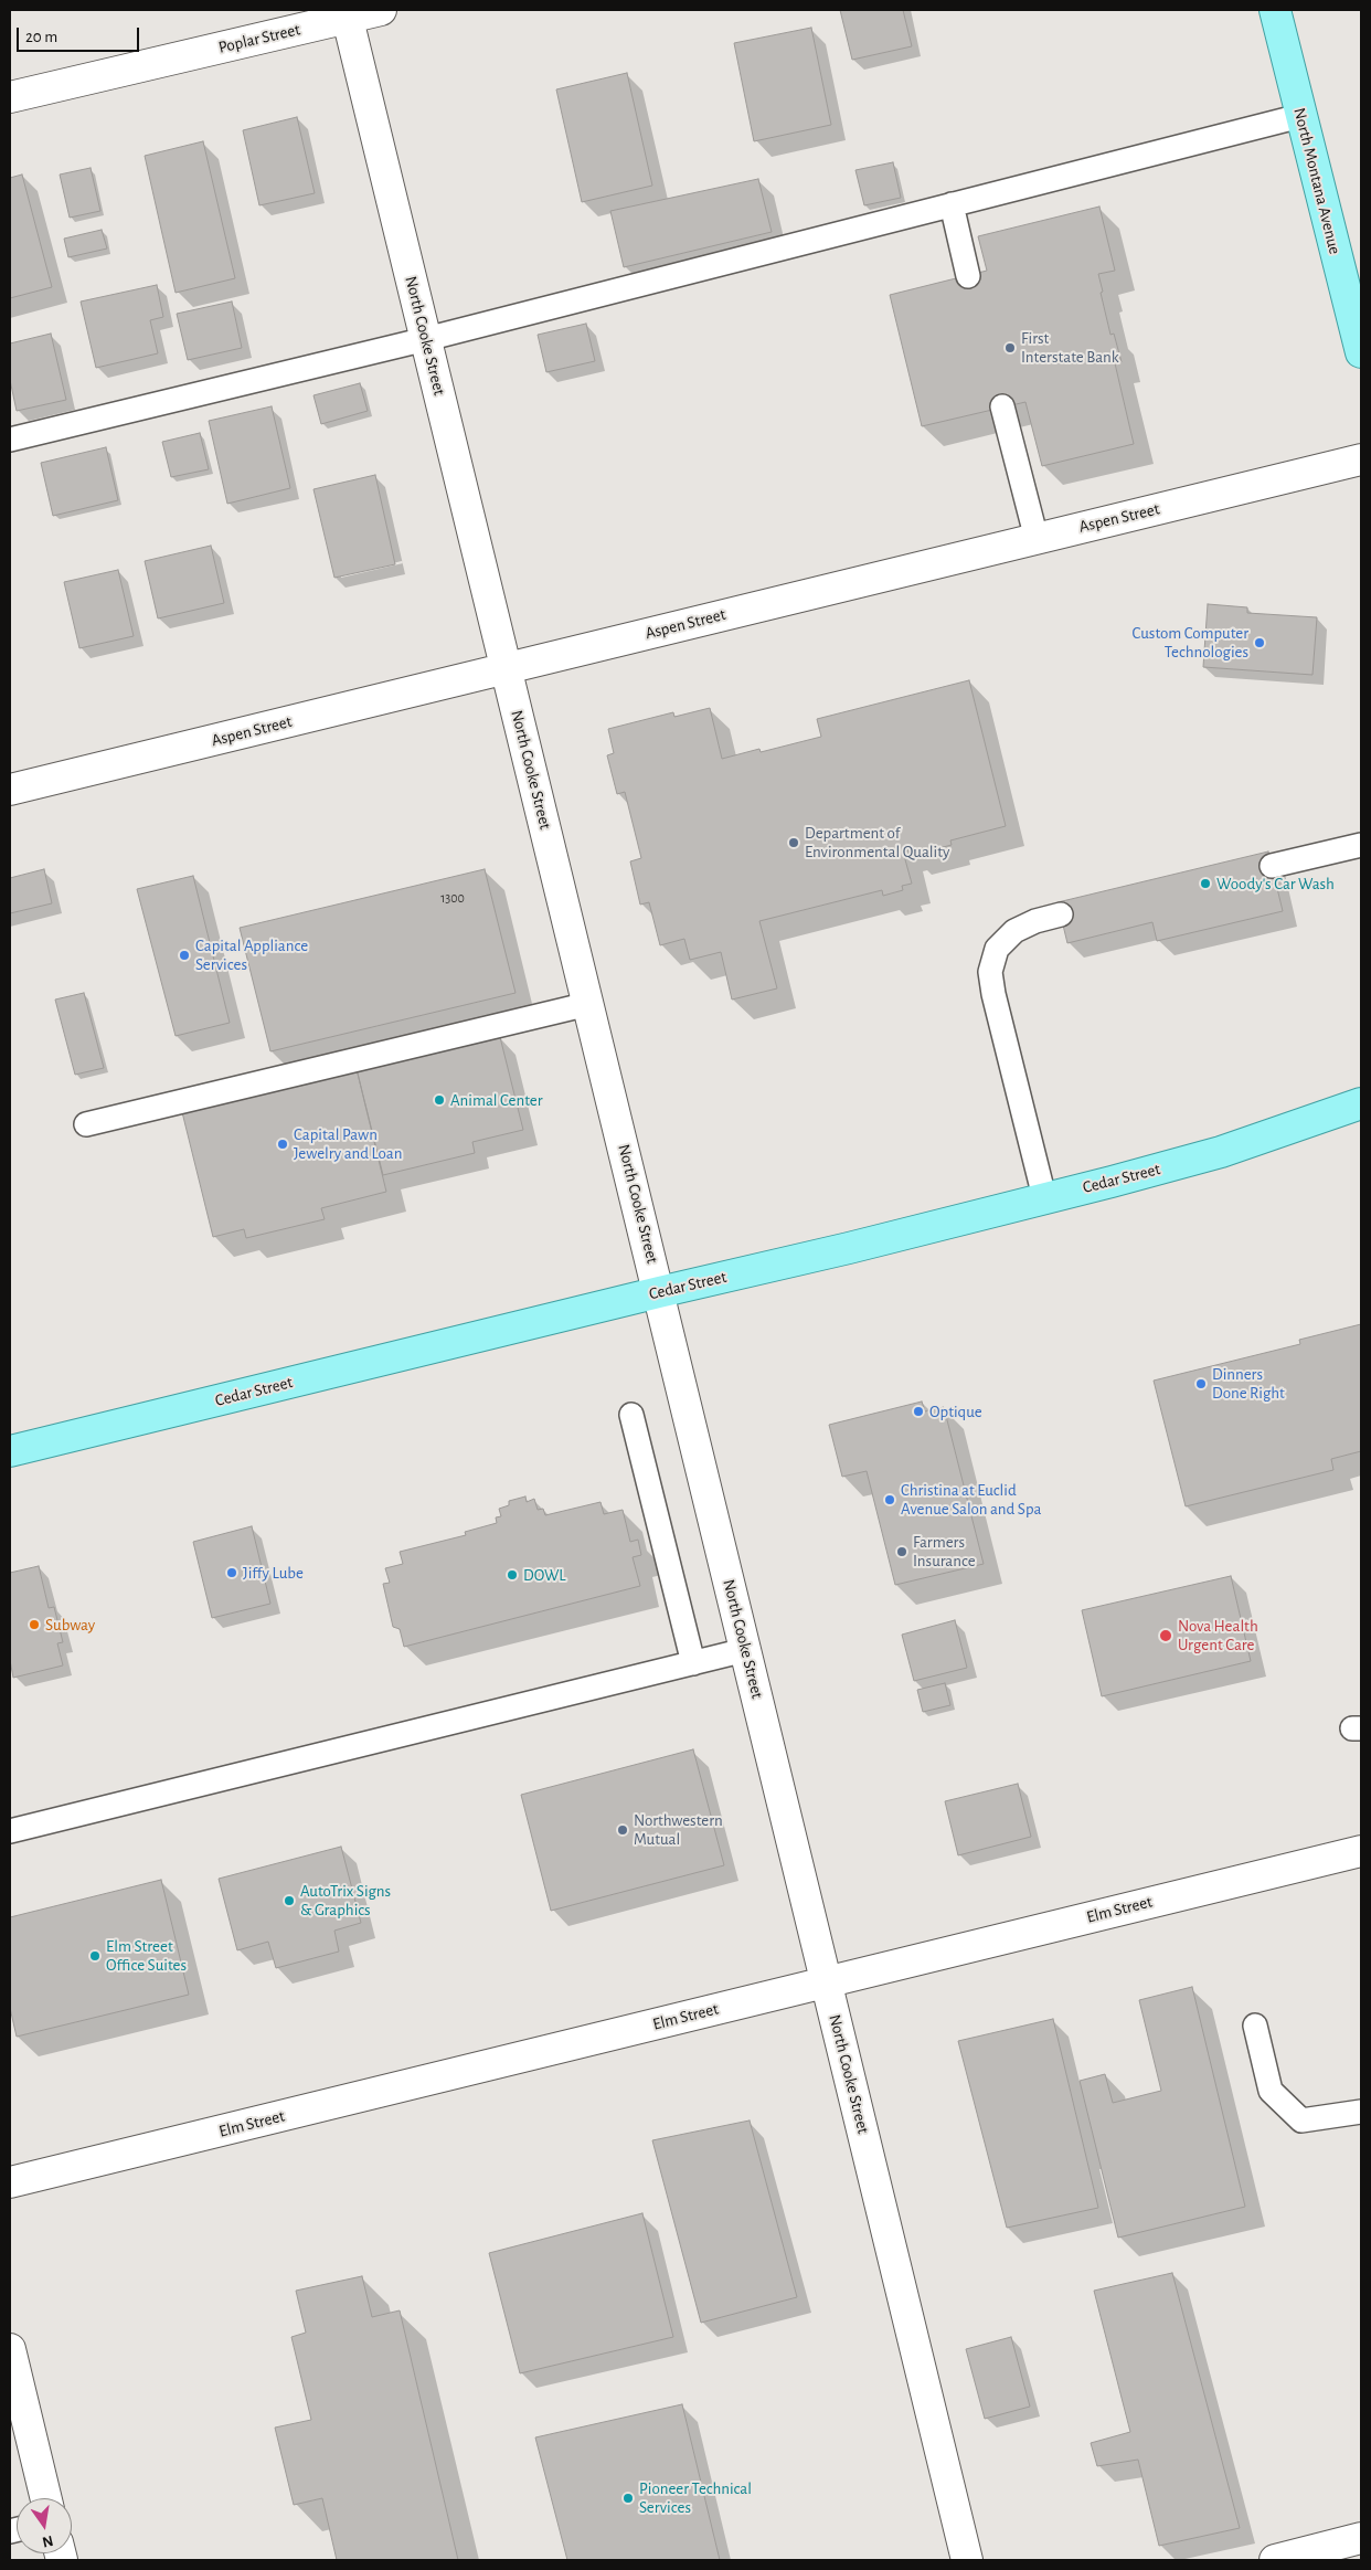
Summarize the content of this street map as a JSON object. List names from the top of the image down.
{
  "streets": {
    "main road": ["North Montana Avenue", "Cedar Street"],
    "street": [
      "Poplar Street",
      "North Cooke Street",
      "Aspen Street",
      "Elm Street"
    ]
  },
  "crossings": [
    ["Poplar Street", "North Cooke Street"],
    ["North Cooke Street", "Aspen Street"],
    ["North Cooke Street", "Cedar Street"],
    ["North Cooke Street", "Elm Street"]
  ],
  "places": [
    "First Interstate Bank",
    "Custom Computer Technologies",
    "Department of Environmental Quality",
    "Woody's Car Wash",
    "Capital Appliance Services",
    "Animal Center",
    "Capital Pawn Jewelry and Loan",
    "Dinners Done Right",
    "Optique",
    "Christina at Euclid Avenue Salon and Spa",
    "Farmers Insurance",
    "Jiffy Lube",
    "DOWL",
    "Subway",
    "Nova Health Urgent Care",
    "Northwestern Mutual",
    "AutoTrix Signs & Graphics",
    "Elm Street Office Suites",
    "Pioneer Technical Services"
  ],
  "house_numbers": ["1300"],
  "scale_bar": "20 m",
  "north": "bottom"
}
